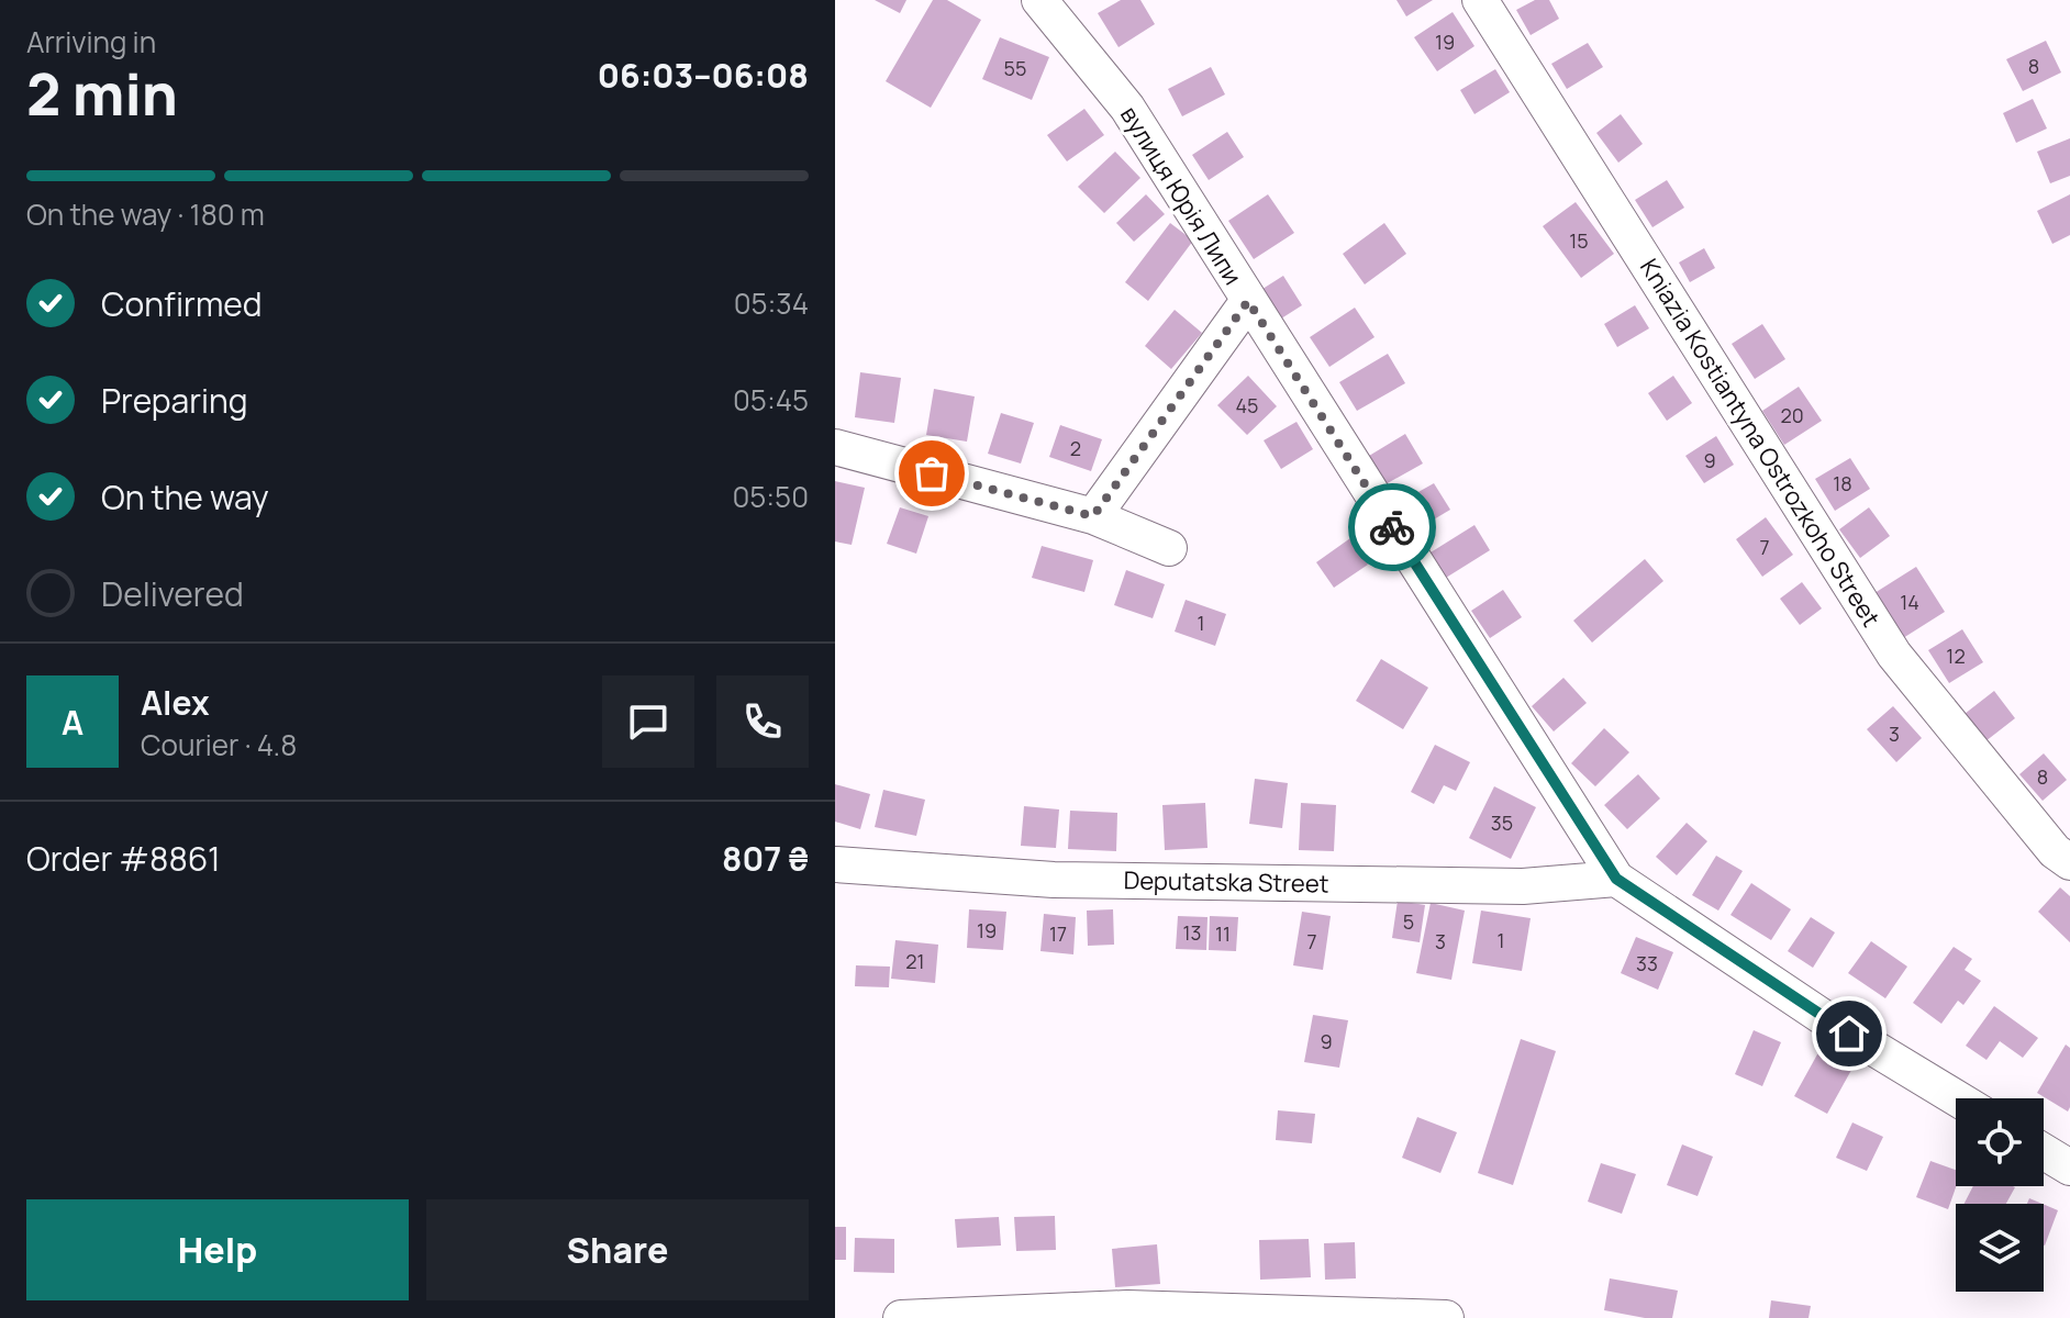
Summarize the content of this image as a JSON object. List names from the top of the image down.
{
  "streets": {
    "street": ["вулиця Юрія Липи", "Kniazia Kostiantyna Ostrozkoho Street", "Deputatska Street"]
  },
  "crossings": [
    ["вулиця Юрія Липи", "Deputatska Street"]
  ],
  "house_numbers": [
    "19",
    "8",
    "55",
    "15",
    "45",
    "20",
    "2",
    "9",
    "18",
    "7",
    "14",
    "1",
    "12",
    "3",
    "8",
    "35",
    "5",
    "19",
    "13",
    "17",
    "11",
    "1",
    "7",
    "3",
    "21",
    "33",
    "9"
  ],
  "page": {
    "heading": ["2 min", "Arriving in", "06:03–06:08"],
    "panel": [
      "Alex",
      "Courier · 4.8",
      "Order #8861",
      "807 ₴"
    ],
    "bar": "On the way · 180 m",
    "list": [
      ["Confirmed", "05:34"],
      ["Preparing", "05:45"],
      ["On the way", "05:50"],
      "Delivered"
    ],
    "round": "A",
    "buttons": ["Help", "Share"]
  }
}
